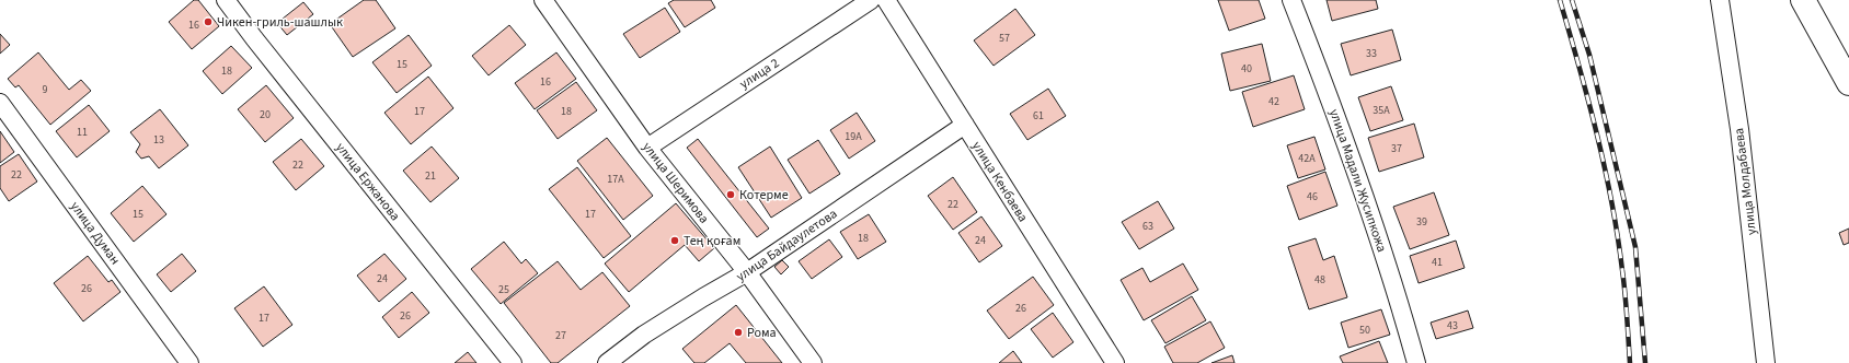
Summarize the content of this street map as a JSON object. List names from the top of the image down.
{
  "streets": {
    "street": [
      "улица 2",
      "улица Мадали Жусипкожа",
      "улица Ержанова",
      "улица Кенбаева",
      "улица Молдабаева",
      "улица Шеримова",
      "улица Думан",
      "улица Байдаулетова"
    ]
  },
  "crossings": [
    ["улица 2", "улица Шеримова"],
    ["улица Кенбаева", "улица Байдаулетова"],
    ["улица Шеримова", "улица Байдаулетова"]
  ],
  "places": [
    "Чикен-гриль-шашлык",
    "Котерме",
    "Тең қоғам",
    "Рома"
  ],
  "house_numbers": [
    "16",
    "57",
    "33",
    "15",
    "40",
    "18",
    "16",
    "9",
    "42",
    "35А",
    "17",
    "18",
    "20",
    "61",
    "11",
    "19А",
    "13",
    "37",
    "42А",
    "22",
    "22",
    "21",
    "17А",
    "46",
    "22",
    "15",
    "17",
    "39",
    "63",
    "18",
    "24",
    "41",
    "24",
    "48",
    "26",
    "25",
    "26",
    "26",
    "17",
    "43",
    "50",
    "27"
  ]
}
